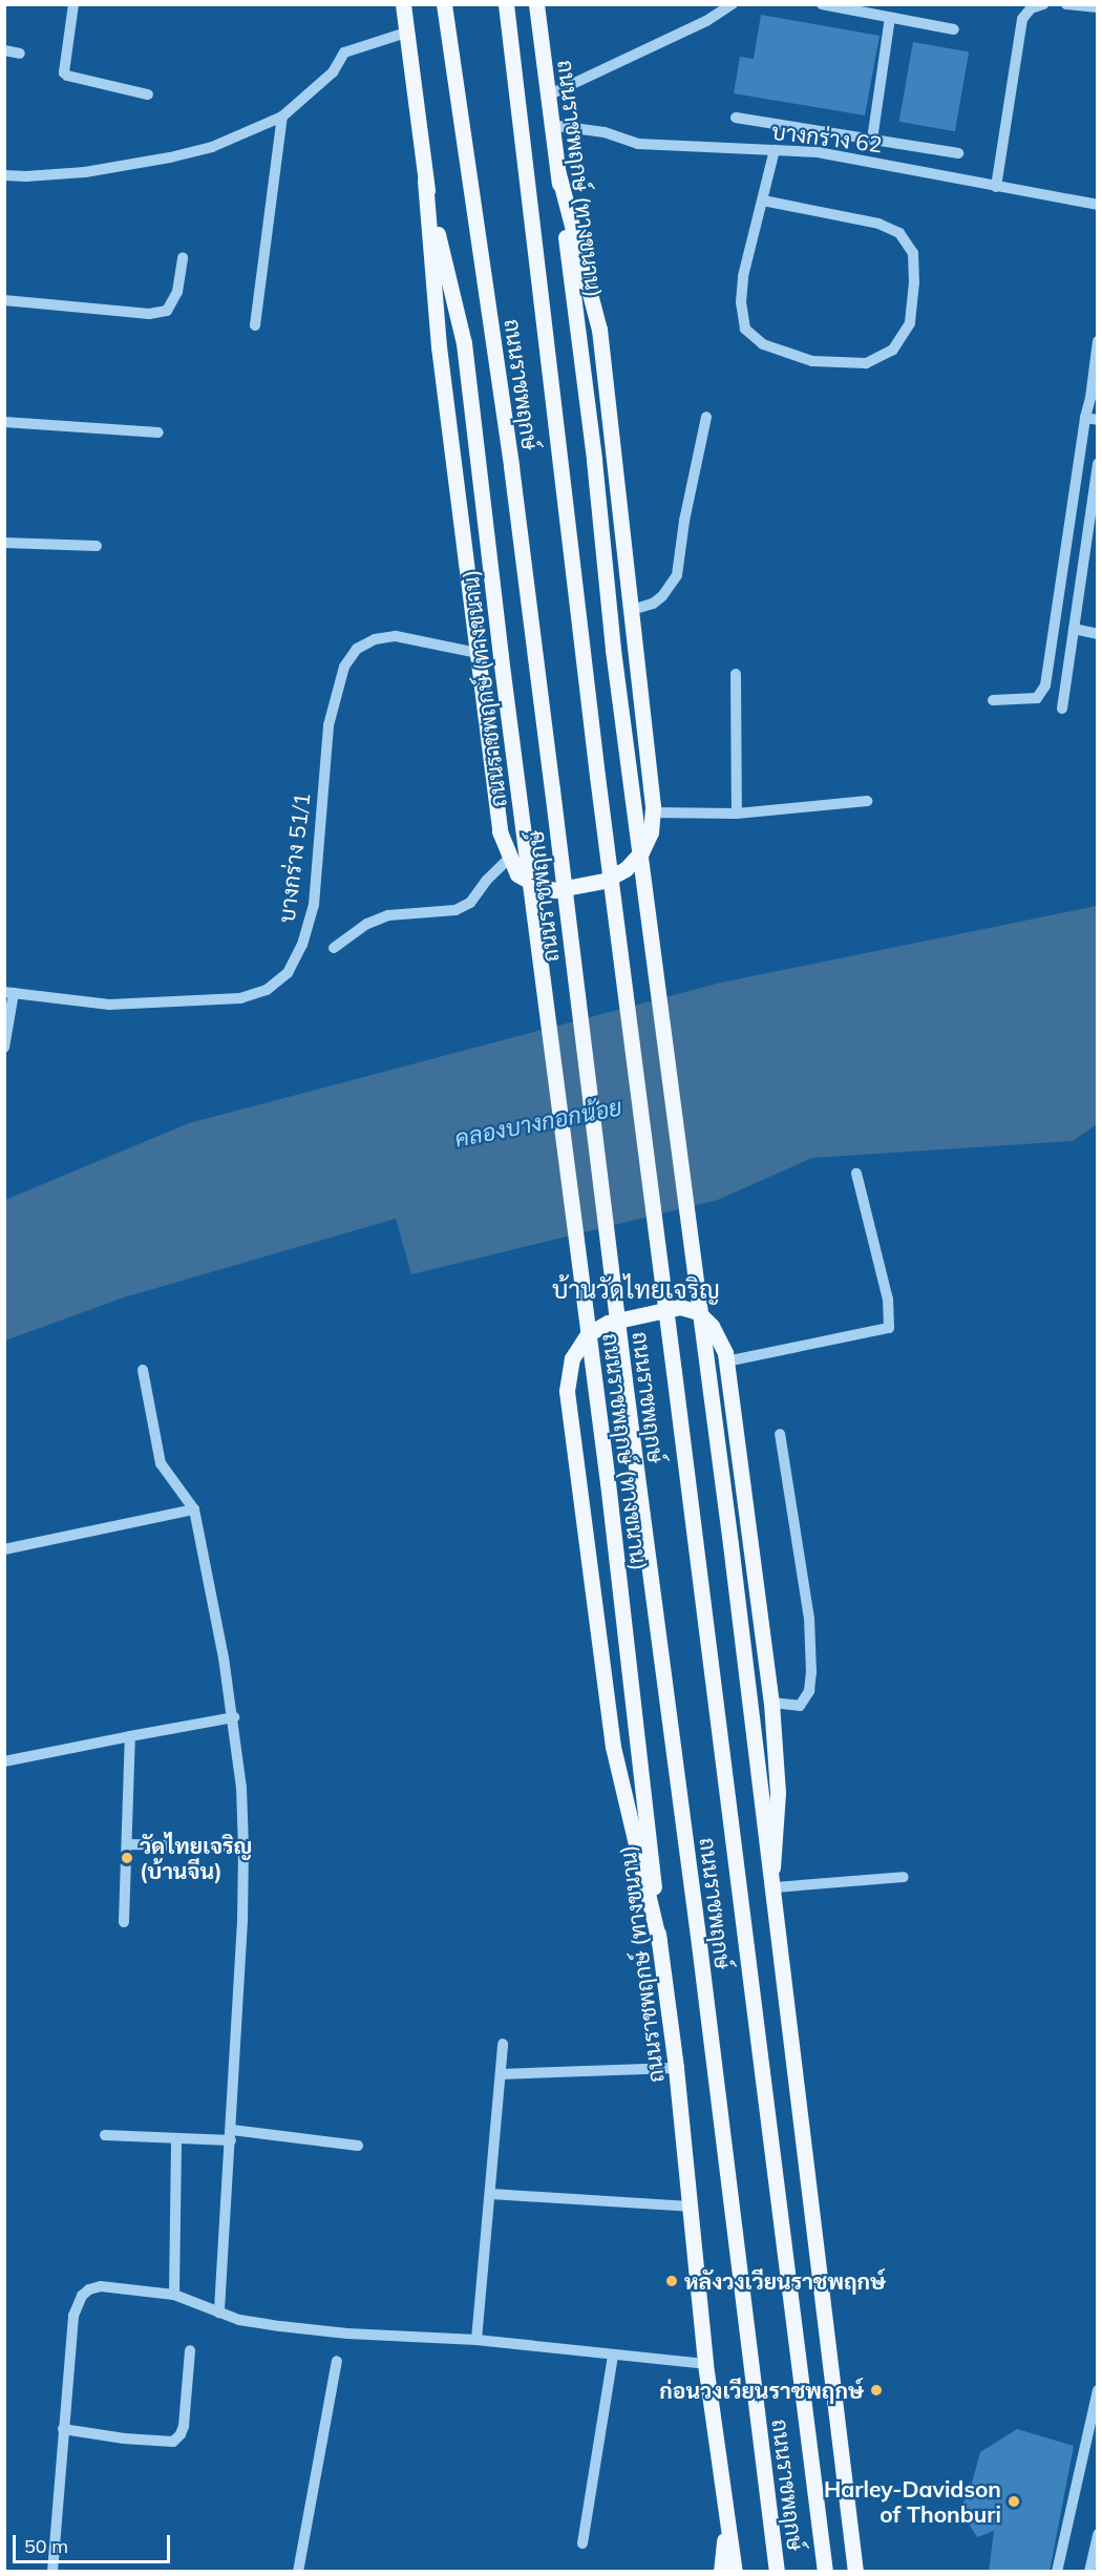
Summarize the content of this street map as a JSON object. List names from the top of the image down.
{
  "streets": {
    "main road": ["ถนนราชพฤกษ์ (ทางขนาน)", "ถนนราชพฤกษ์"],
    "street": ["บางกร่าง 62", "บางกร่าง 51/1"]
  },
  "crossings": [
    ["บางกร่าง 62", "ถนนราชพฤกษ์ (ทางขนาน)"]
  ],
  "districts": ["บ้านวัดไทยเจริญ"],
  "water": ["คลองบางกอกน้อย"],
  "places": [
    "วัดไทยเจริญ (บ้านจีน)",
    "หลังวงเวียนราชพฤกษ์",
    "ก่อนวงเวียนราชพฤกษ์",
    "Harley-Davidson of Thonburi"
  ],
  "scale_bar": "50 m"
}
